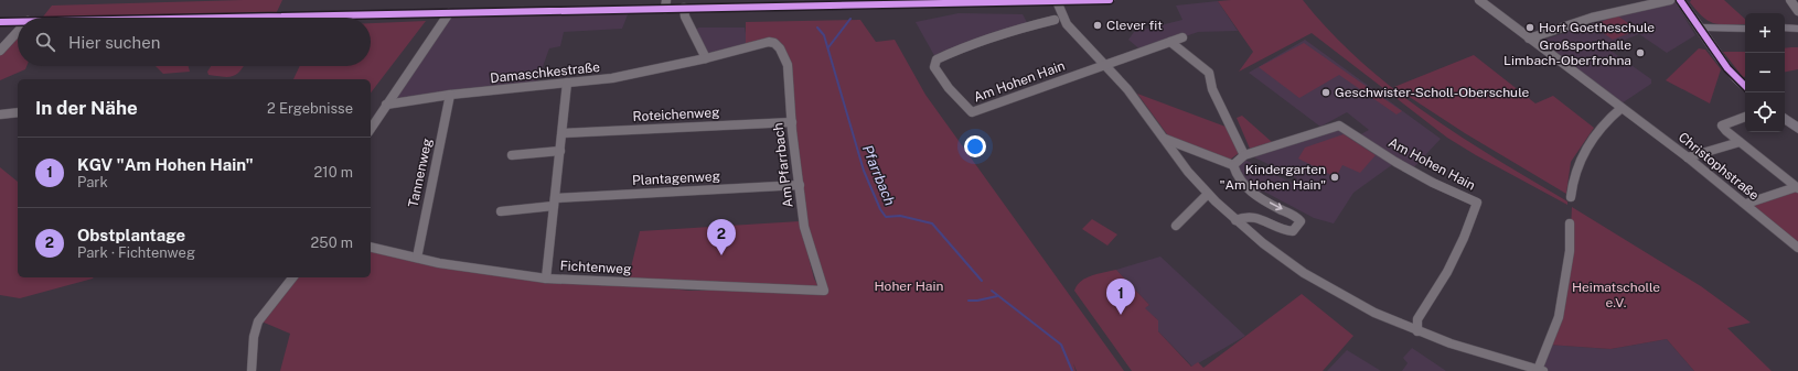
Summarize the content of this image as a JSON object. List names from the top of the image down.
{
  "streets": {
    "street": [
      "Damaschkestraße",
      "Am Hohen Hain",
      "Roteichenweg",
      "Am Pfarrbach",
      "Christophstraße",
      "Tannenweg",
      "Plantagenweg",
      "Fichtenweg"
    ]
  },
  "crossings": [
    ["Damaschkestraße", "Am Pfarrbach"],
    ["Damaschkestraße", "Tannenweg"],
    ["Roteichenweg", "Am Pfarrbach"],
    ["Am Pfarrbach", "Plantagenweg"],
    ["Am Pfarrbach", "Fichtenweg"],
    ["Tannenweg", "Fichtenweg"]
  ],
  "water": ["Pfarrbach"],
  "parks": ["Hoher Hain", "Heimatscholle e.V."],
  "places": [
    "Clever fit",
    "Hort Goetheschule",
    "Großsporthalle Limbach-Oberfrohna",
    "Geschwister-Scholl-Oberschule",
    "Kindergarten \"Am Hohen Hain\""
  ],
  "page": {
    "map_buttons": ["+", "−"],
    "search": "Hier suchen",
    "heading": ["In der Nähe", "2 Ergebnisse"],
    "list": [
      {
        "mark": "1",
        "name": "KGV \"Am Hohen Hain\"",
        "note": "Park",
        "value": "210 m"
      },
      {
        "mark": "2",
        "name": "Obstplantage",
        "note": "Park · Fichtenweg",
        "value": "250 m"
      }
    ],
    "pins": ["2", "1"]
  }
}
